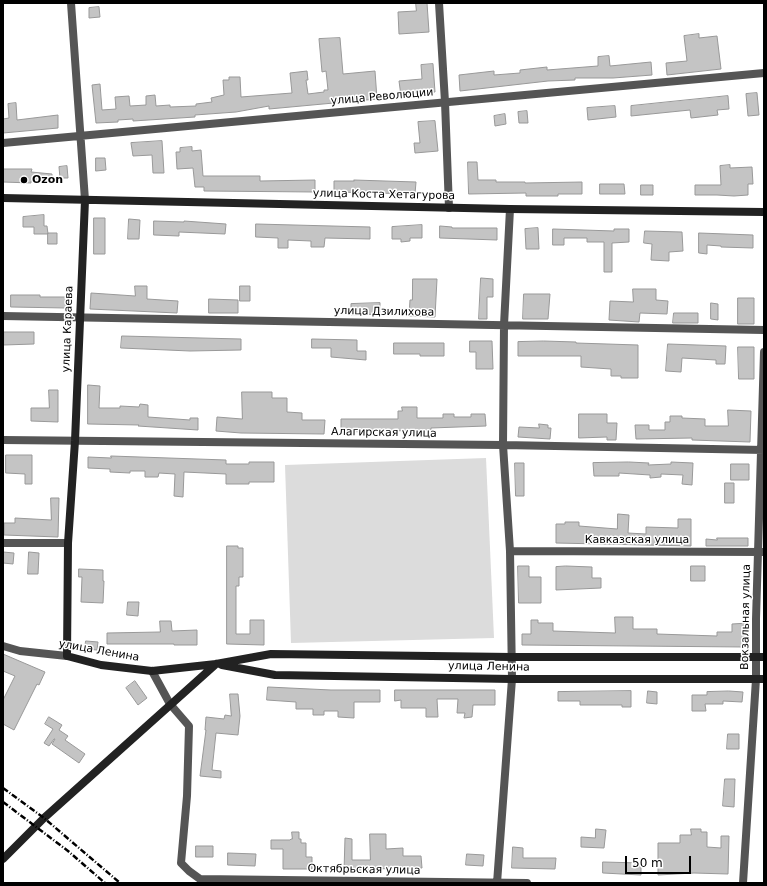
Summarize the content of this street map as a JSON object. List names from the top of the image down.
{
  "streets": {
    "street": [
      "улица Революции",
      "улица Коста Хетагурова",
      "улица Дзилихова",
      "улица Караева",
      "Алагирская улица",
      "Кавказская улица",
      "Вокзальная улица",
      "улица Ленина",
      "Октябрьская улица"
    ]
  },
  "crossings": [
    ["улица Революции", "улица Караева"],
    ["улица Коста Хетагурова", "улица Караева"],
    ["улица Дзилихова", "улица Караева"],
    ["улица Караева", "Алагирская улица"],
    ["улица Караева", "улица Ленина"],
    ["Алагирская улица", "Вокзальная улица"],
    ["Кавказская улица", "Вокзальная улица"],
    ["Вокзальная улица", "улица Ленина"]
  ],
  "places": ["Ozon"],
  "scale_bar": "50 m"
}
